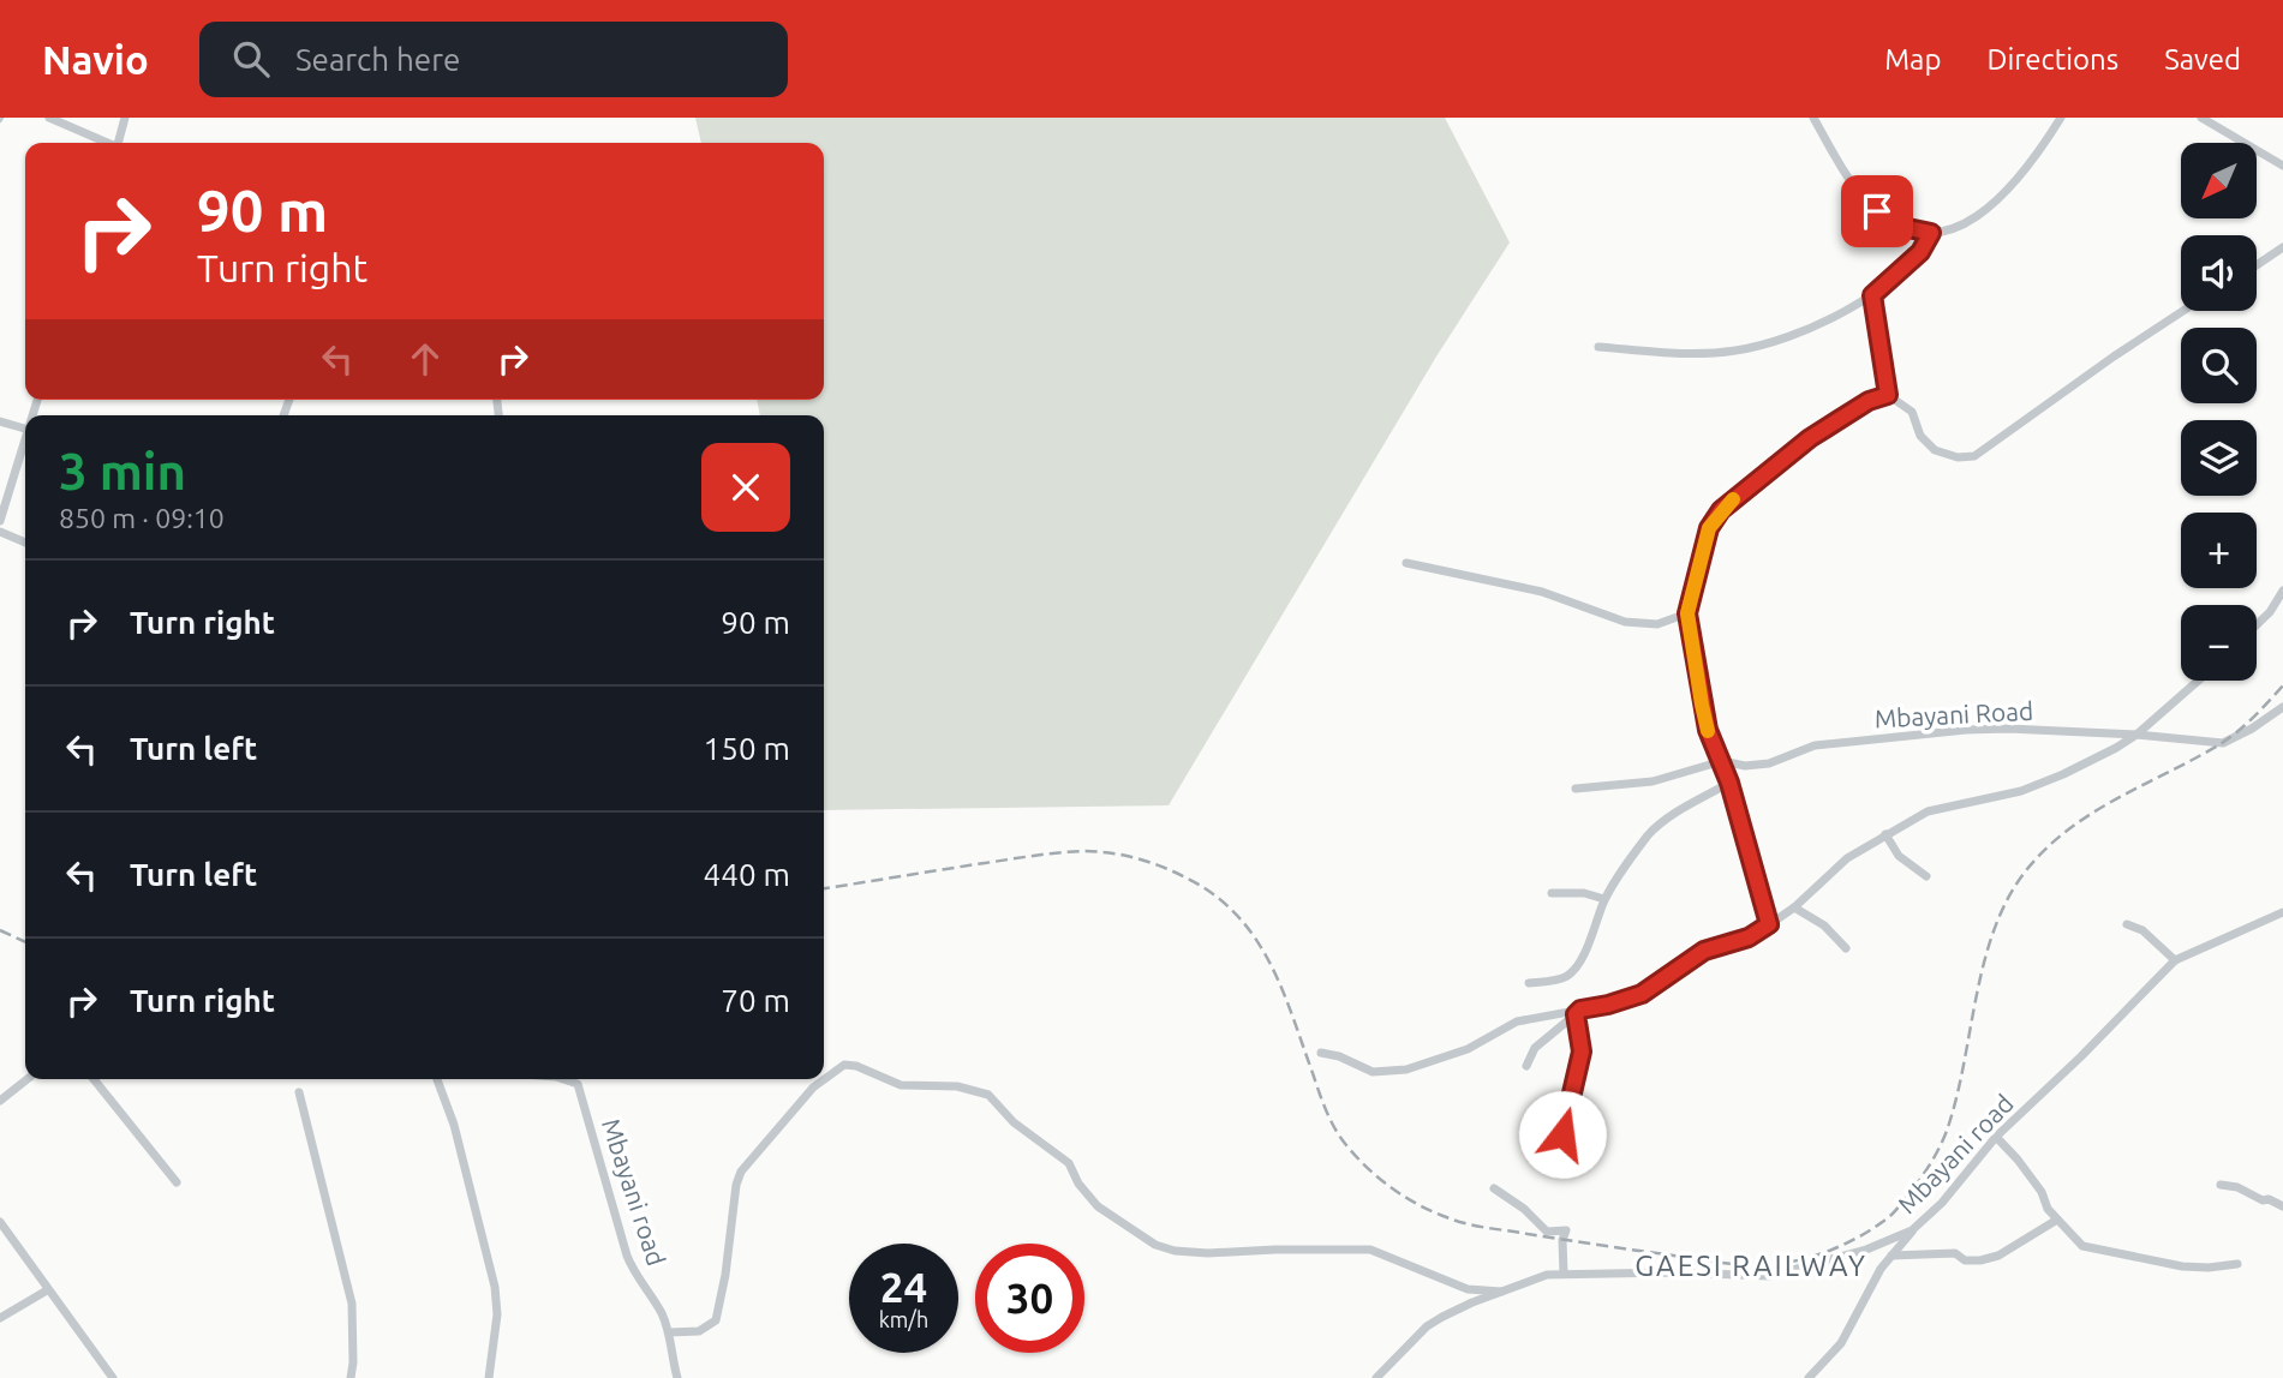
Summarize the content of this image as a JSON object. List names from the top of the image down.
{
  "streets": {
    "street": ["Mbayani Road", "Mbayani road"]
  },
  "districts": ["GAESI RAILWAY"],
  "north": "bottom left",
  "page": {
    "header": "Navio",
    "search": "Search here",
    "nav": ["Map", "Directions", "Saved"],
    "map_buttons": ["+", "−"],
    "turn": ["90 m", "Turn right"],
    "heading": ["3 min", "850 m · 09:10"],
    "list": [
      {
        "name": "Turn right",
        "value": "90 m"
      },
      {
        "name": "Turn left",
        "value": "150 m"
      },
      {
        "name": "Turn left",
        "value": "440 m"
      },
      {
        "name": "Turn right",
        "value": "70 m"
      }
    ],
    "speed": "24 km/h",
    "limit": "30"
  }
}
